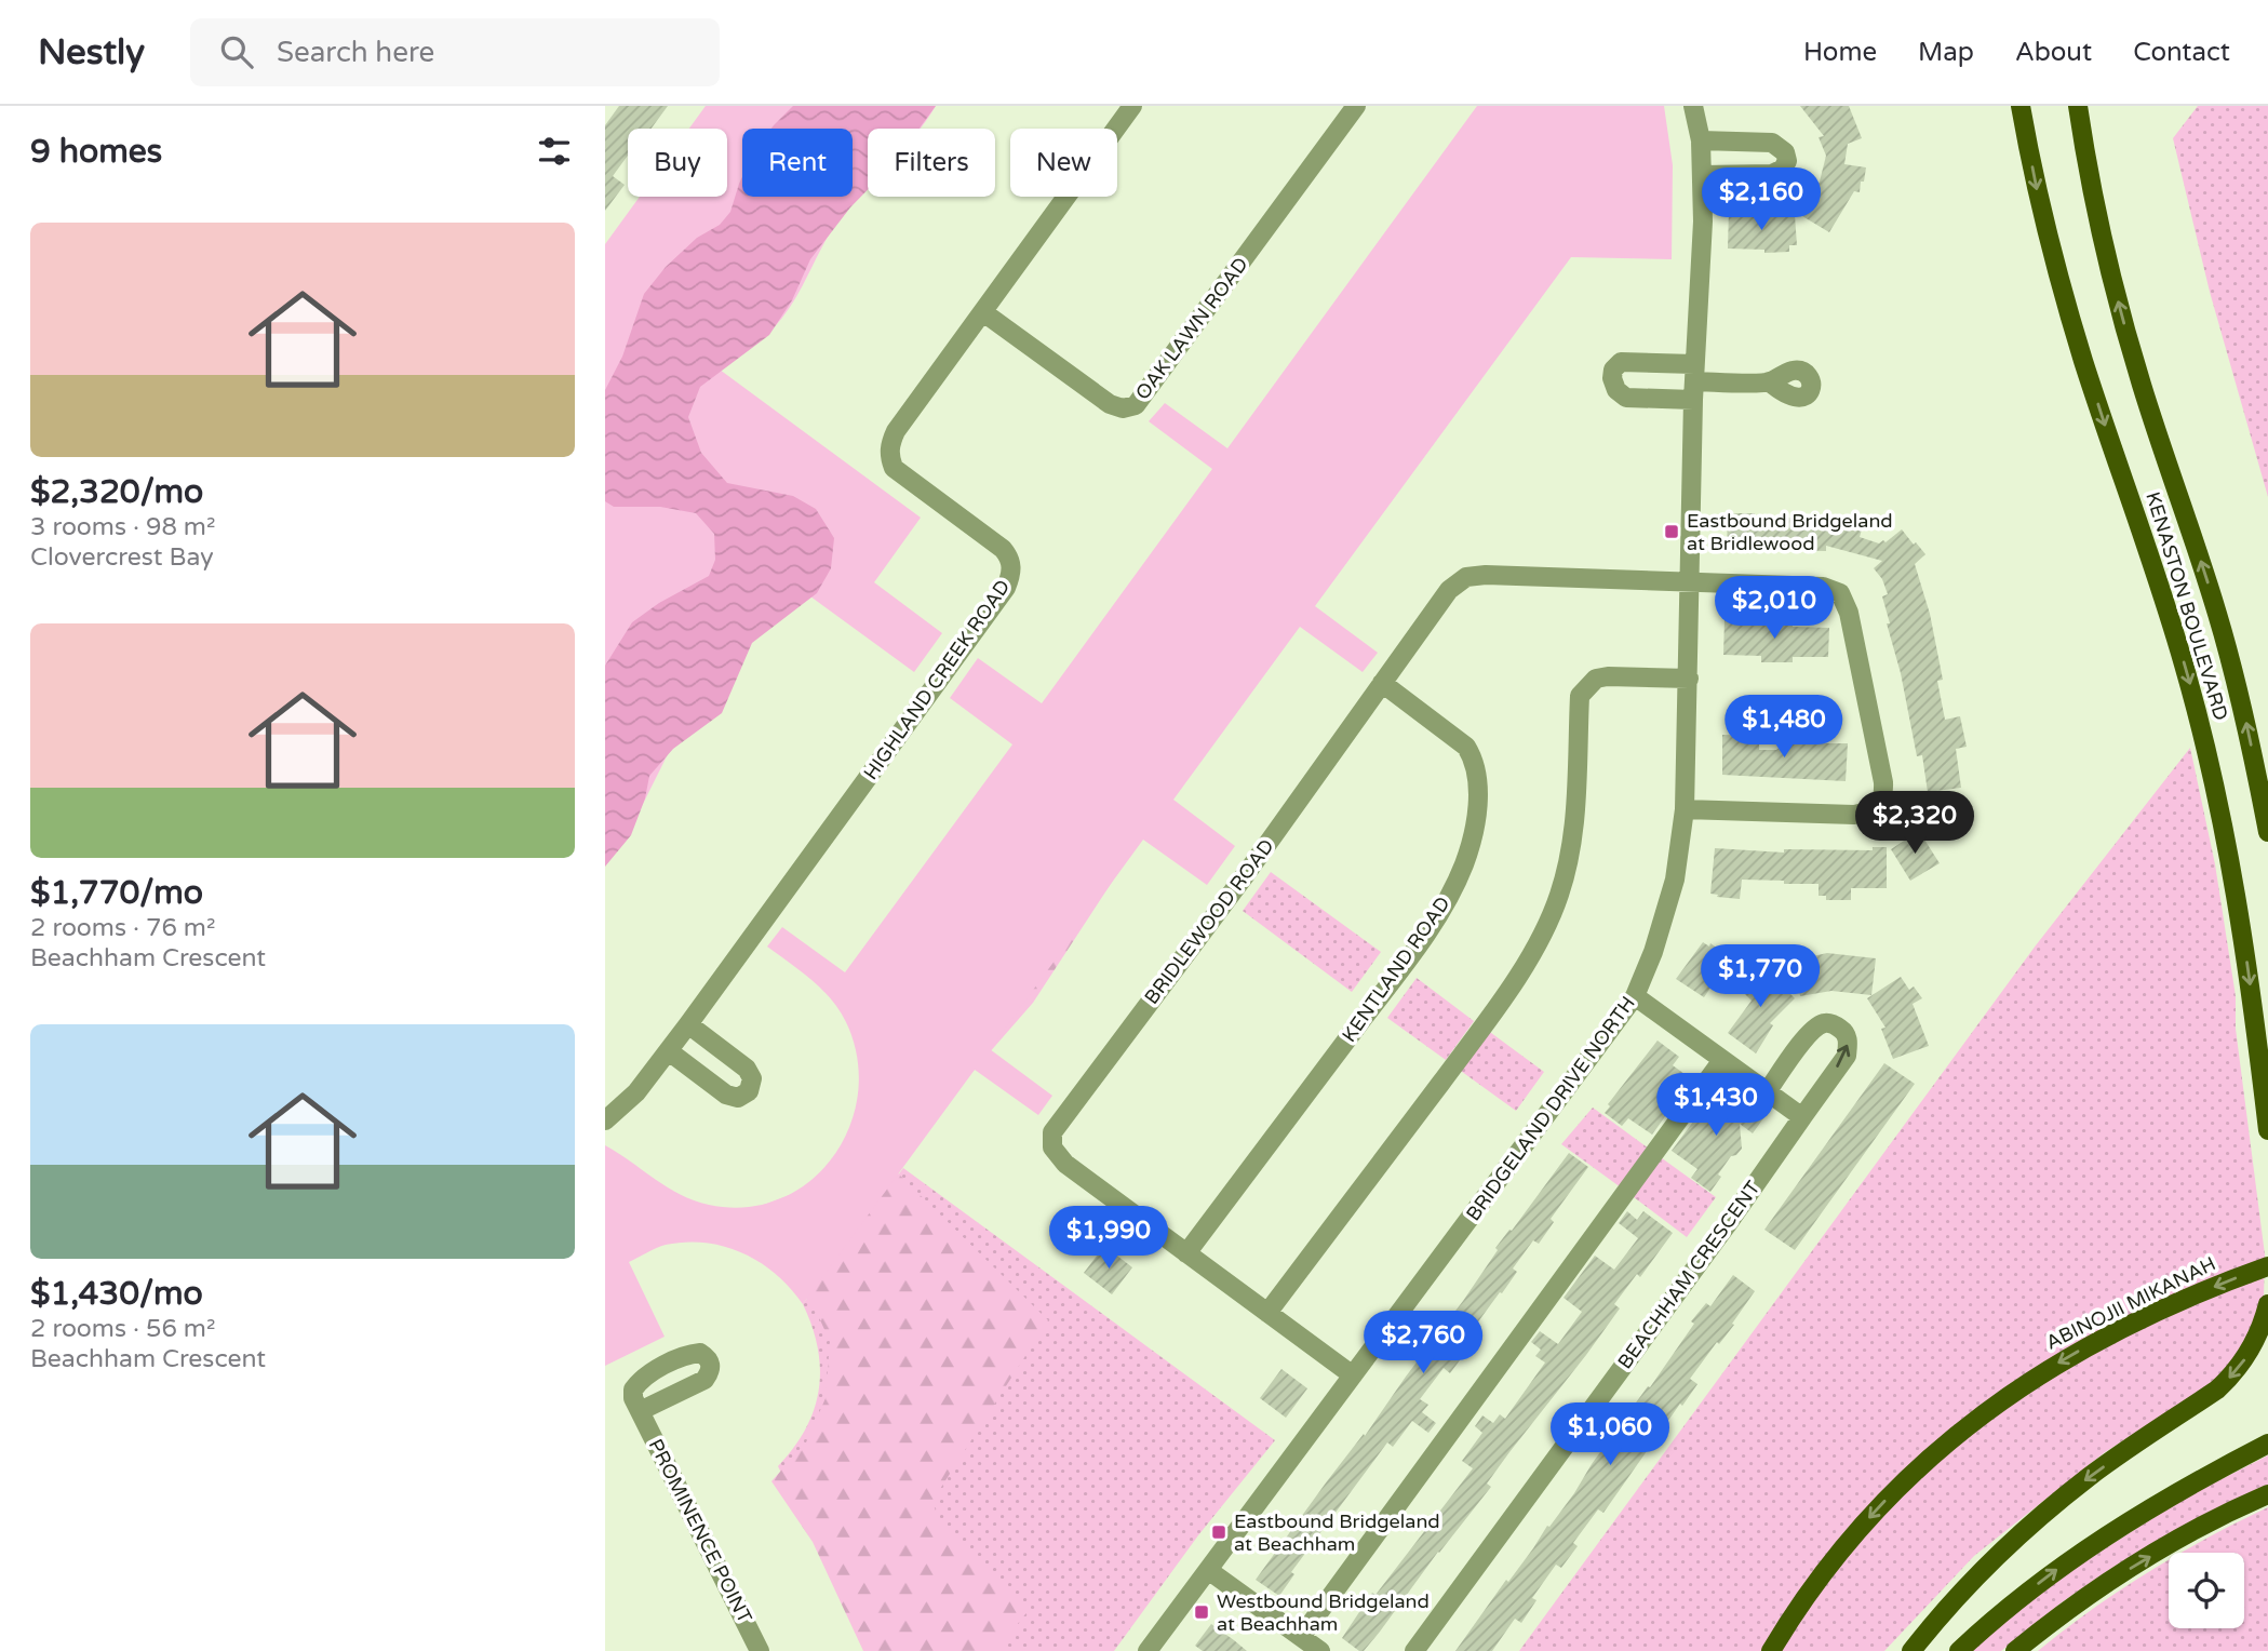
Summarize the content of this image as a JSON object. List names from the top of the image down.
{
  "streets": {
    "main road": ["KENASTON BOULEVARD", "ABINOJII MIKANAH"],
    "street": [
      "OAK LAWN ROAD",
      "HIGHLAND CREEK ROAD",
      "BRIDLEWOOD ROAD",
      "KENTLAND ROAD",
      "BRIDGELAND DRIVE NORTH",
      "BEACHHAM CRESCENT",
      "PROMINENCE POINT"
    ]
  },
  "crossings": [
    ["OAK LAWN ROAD", "HIGHLAND CREEK ROAD"],
    ["BRIDLEWOOD ROAD", "KENTLAND ROAD"],
    ["BRIDLEWOOD ROAD", "BRIDGELAND DRIVE NORTH"]
  ],
  "places": {
    "transit": ["Eastbound Bridgeland at Bridlewood", "Eastbound Bridgeland at Beachham", "Westbound Bridgeland at Beachham"]
  },
  "page": {
    "header": "Nestly",
    "search": "Search here",
    "nav": [
      "Home",
      "Map",
      "About",
      "Contact"
    ],
    "heading": "9 homes",
    "chip": [
      "Buy",
      "Rent",
      "Filters",
      "New"
    ],
    "price": [
      "$2,160",
      "$2,010",
      "$1,480",
      "$2,320",
      "$1,770",
      "$1,430",
      "$1,990",
      "$2,760",
      "$1,060"
    ],
    "list": [
      {
        "name": "$2,320/mo",
        "note": "3 rooms · 98 m² · Clovercrest Bay"
      },
      {
        "name": "$1,770/mo",
        "note": "2 rooms · 76 m² · Beachham Crescent"
      },
      {
        "name": "$1,430/mo",
        "note": "2 rooms · 56 m² · Beachham Crescent"
      }
    ]
  }
}
